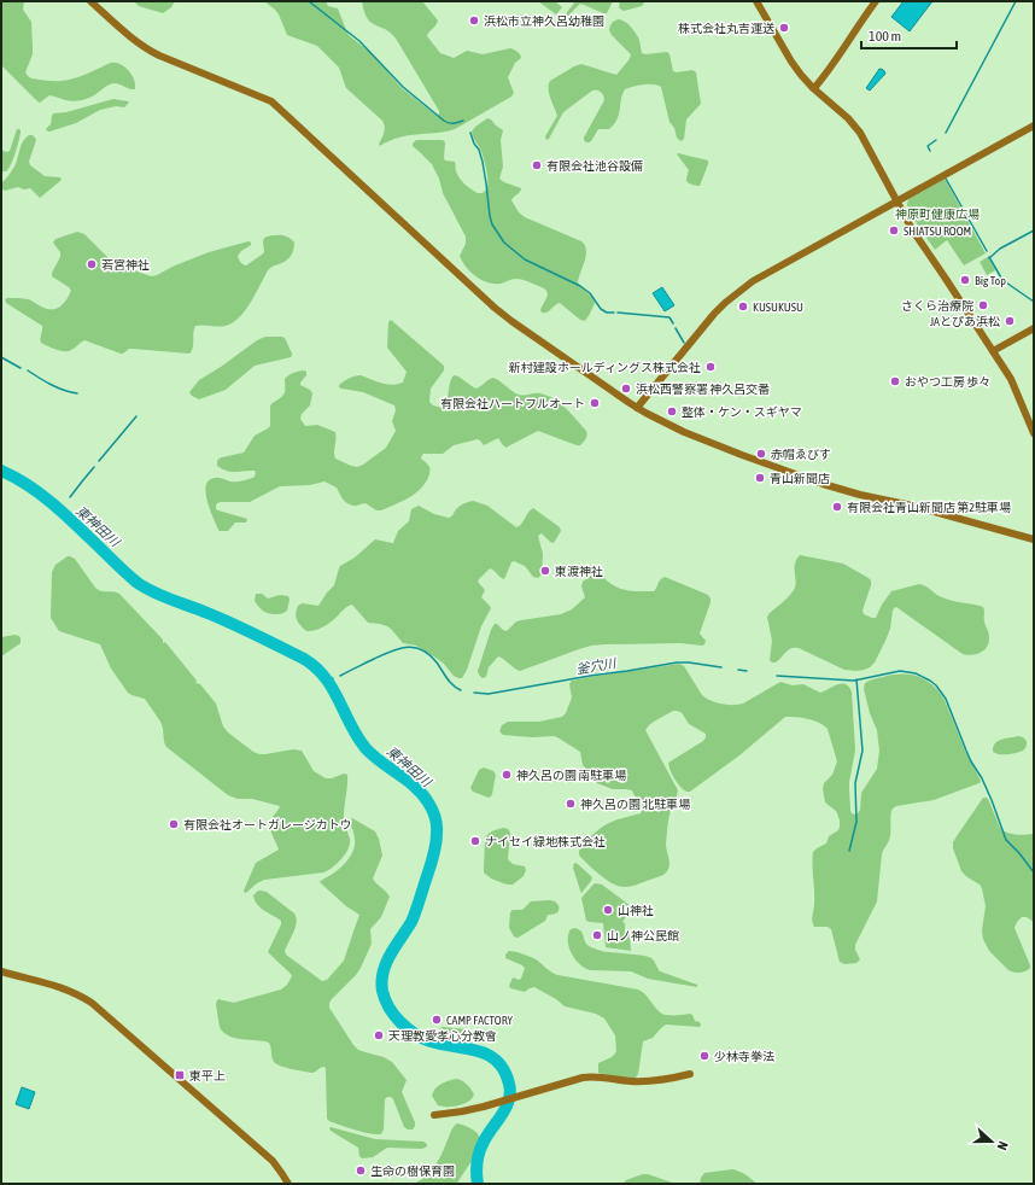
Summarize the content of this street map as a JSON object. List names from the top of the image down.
{
  "water": ["東神田川", "釜穴川"],
  "parks": ["神原町健康広場"],
  "places": {
    "other": [
      "浜松市立神久呂幼稚園",
      "株式会社丸吉運送",
      "有限会社池谷設備",
      "SHIATSU ROOM",
      "若宮神社",
      "Big Top",
      "さくら治療院",
      "KUSUKUSU",
      "JAとぴあ浜松",
      "新村建設ホールディングス株式会社",
      "おやつ工房 歩々",
      "浜松西警察署 神久呂交番",
      "有限会社ハートフルオート",
      "整体・ケン・スギヤマ",
      "赤帽ゑびす",
      "青山新聞店",
      "有限会社青山新聞店 第2駐車場",
      "東渡神社",
      "神久呂の園 南駐車場",
      "神久呂の園 北駐車場",
      "有限会社オートガレージカトウ",
      "ナイセイ緑地株式会社",
      "山神社",
      "山ノ神公民館",
      "CAMP FACTORY",
      "天理教愛孝心分教會",
      "少林寺拳法",
      "生命の樹保育園"
    ],
    "transit": ["東平上"]
  },
  "scale_bar": "100 m",
  "north": "right"
}
